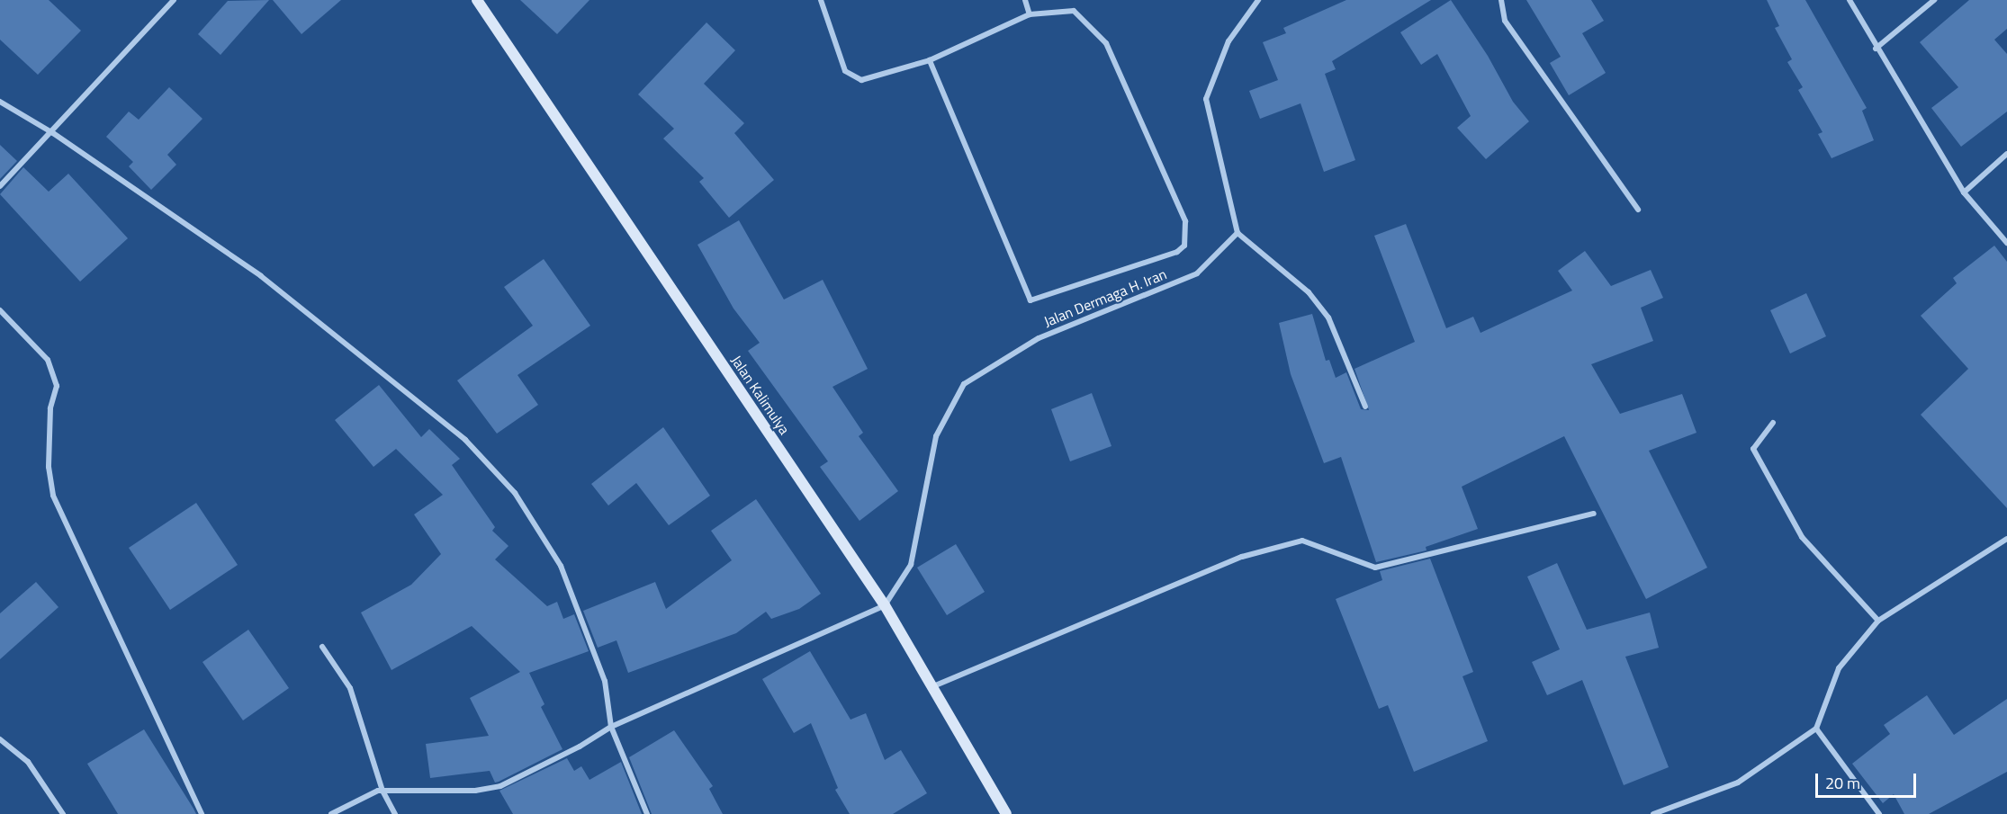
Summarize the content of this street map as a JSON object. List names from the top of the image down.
{
  "streets": {
    "street": ["Jalan Dermaga H. Iran", "Jalan Kalimulya"]
  },
  "crossings": [
    ["Jalan Dermaga H. Iran", "Jalan Kalimulya"]
  ],
  "scale_bar": "20 m"
}
